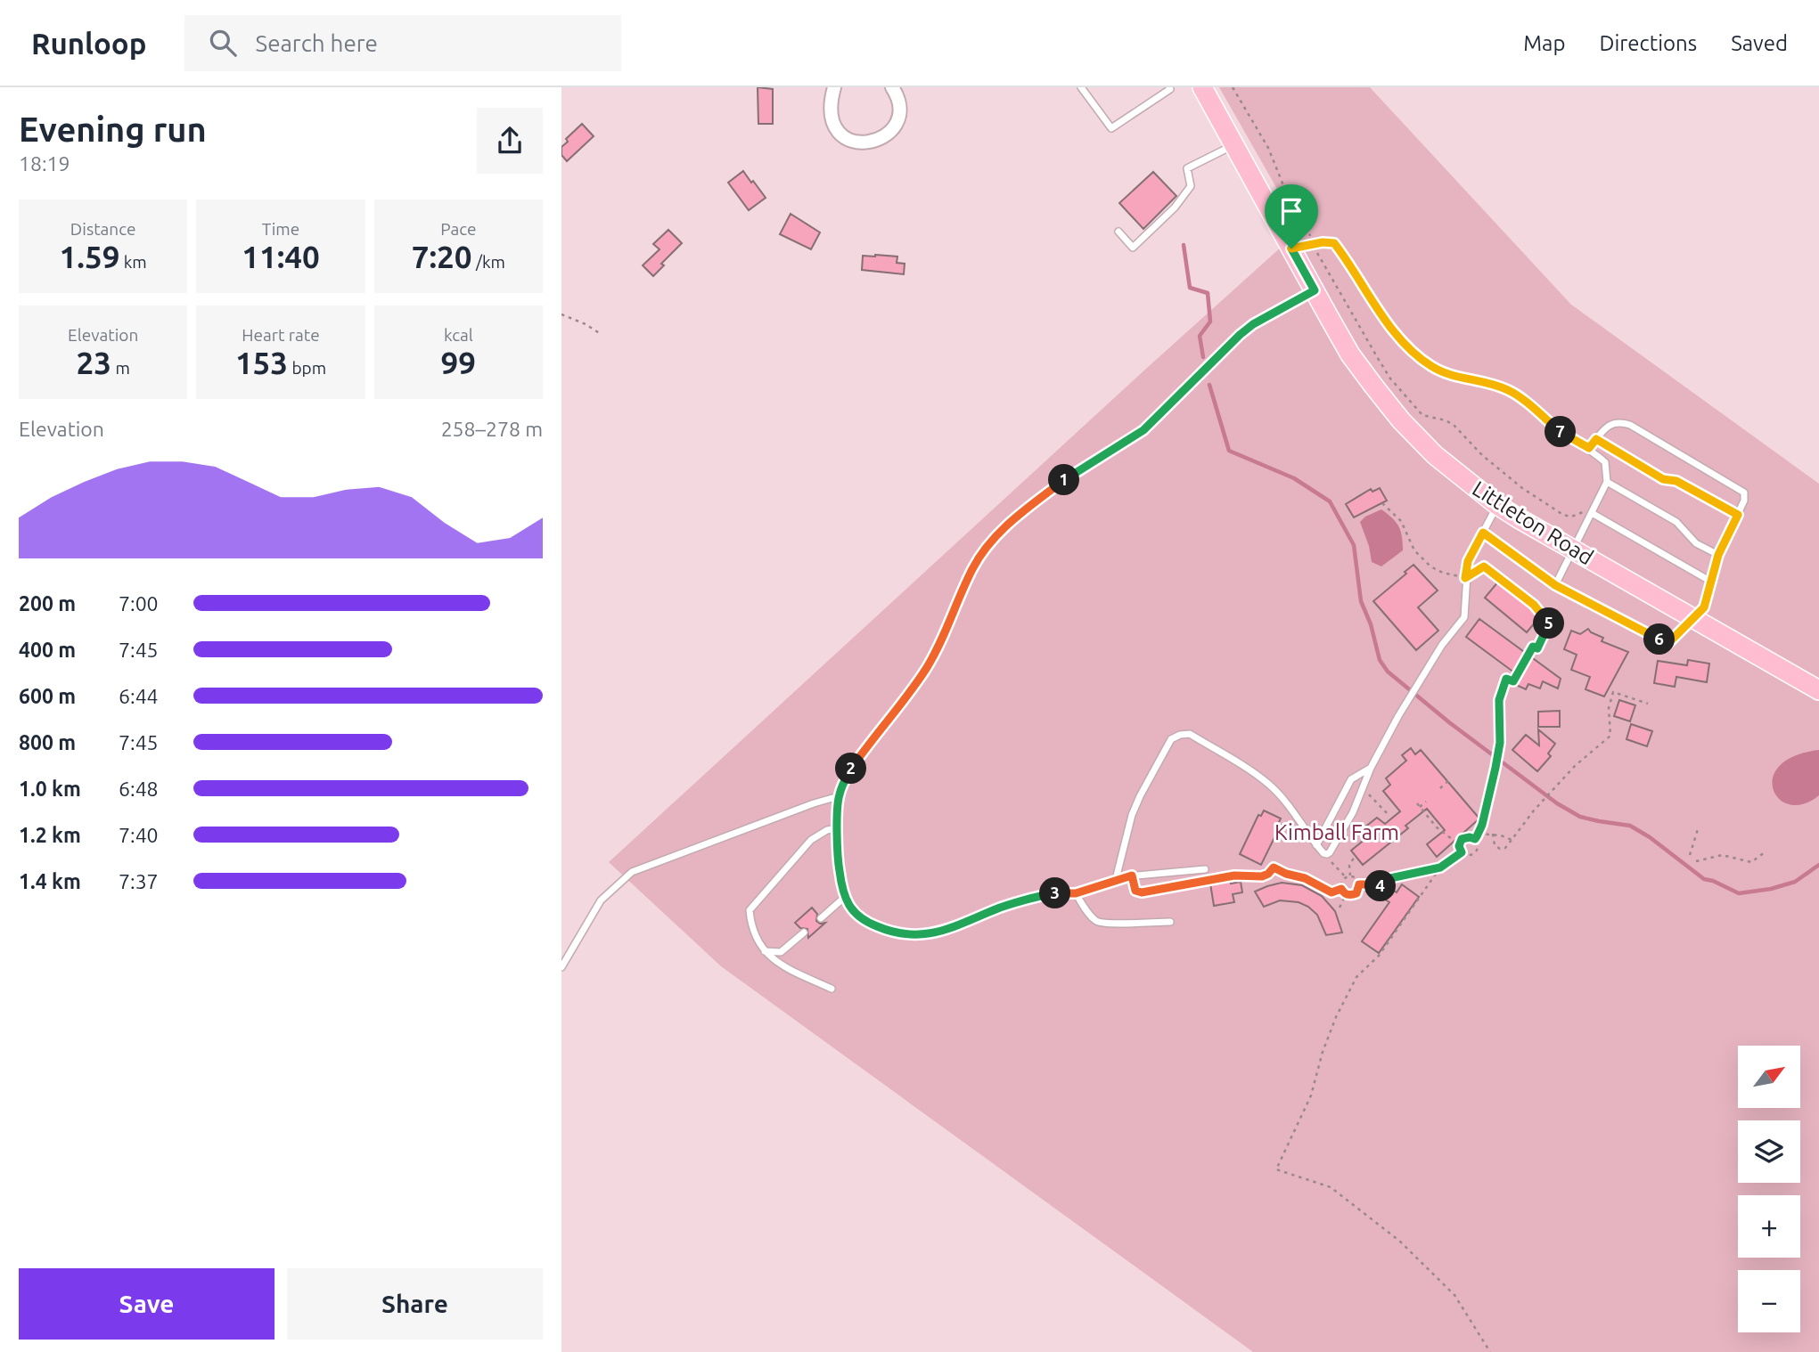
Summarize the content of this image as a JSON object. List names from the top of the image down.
{
  "streets": {
    "main road": ["Littleton Road"]
  },
  "parks": ["Kimball Farm"],
  "north": "top right",
  "page": {
    "header": "Runloop",
    "search": "Search here",
    "nav": ["Map", "Directions", "Saved"],
    "heading": ["Evening run", "18:19"],
    "stats": [
      ["Distance", "1.59 km"],
      ["Time", "11:40"],
      ["Pace", "7:20 /km"],
      ["Elevation", "23 m"],
      ["Heart rate", "153 bpm"],
      ["kcal", "99"]
    ],
    "chart": ["Elevation", "258–278 m"],
    "pins": [
      "7",
      "1",
      "5",
      "6",
      "2",
      "4",
      "3"
    ],
    "list": [
      {
        "name": "200 m",
        "note": "7:00"
      },
      {
        "name": "400 m",
        "note": "7:45"
      },
      {
        "name": "600 m",
        "note": "6:44"
      },
      {
        "name": "800 m",
        "note": "7:45"
      },
      {
        "name": "1.0 km",
        "note": "6:48"
      },
      {
        "name": "1.2 km",
        "note": "7:40"
      },
      {
        "name": "1.4 km",
        "note": "7:37"
      }
    ],
    "map_buttons": ["+", "−"],
    "buttons": ["Save", "Share"]
  }
}
